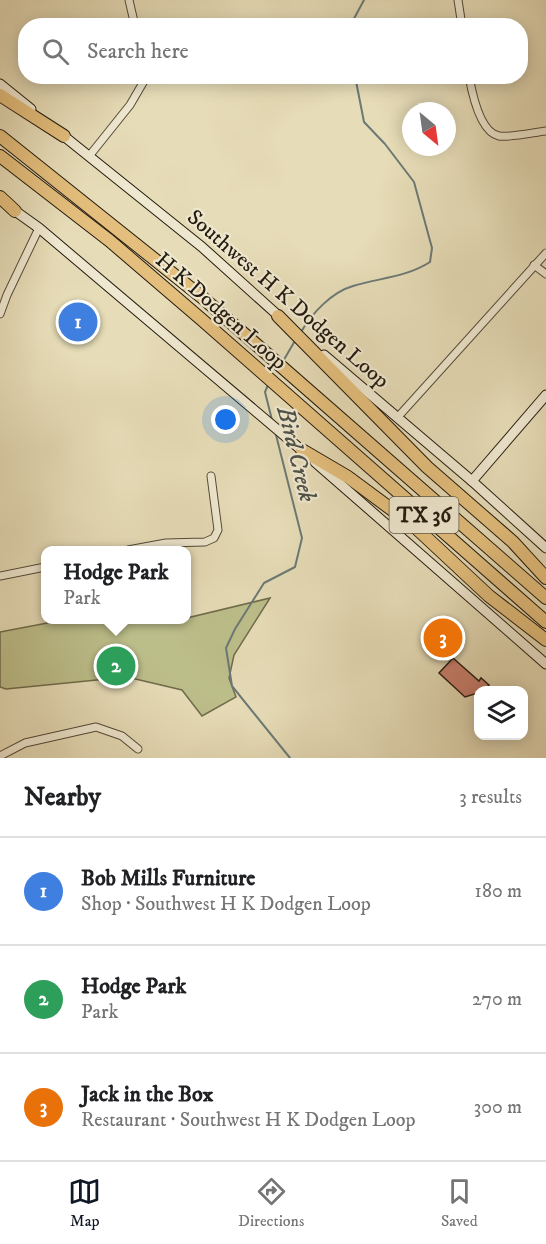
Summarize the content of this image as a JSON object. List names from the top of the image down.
{
  "streets": {
    "highway": ["H K Dodgen Loop", "TX 36"],
    "main road": ["Southwest H K Dodgen Loop"]
  },
  "water": ["Bird Creek"],
  "north": "bottom right",
  "page": {
    "search": "Search here",
    "pins": ["1", "3", "2"],
    "popup": ["Hodge Park", "Park"],
    "heading": ["Nearby", "3 results"],
    "list": [
      {
        "mark": "1",
        "name": "Bob Mills Furniture",
        "note": "Shop · Southwest H K Dodgen Loop",
        "value": "180 m"
      },
      {
        "mark": "2",
        "name": "Hodge Park",
        "note": "Park",
        "value": "270 m"
      },
      {
        "mark": "3",
        "name": "Jack in the Box",
        "note": "Restaurant · Southwest H K Dodgen Loop",
        "value": "300 m"
      }
    ],
    "nav": ["Map", "Directions", "Saved"]
  }
}
